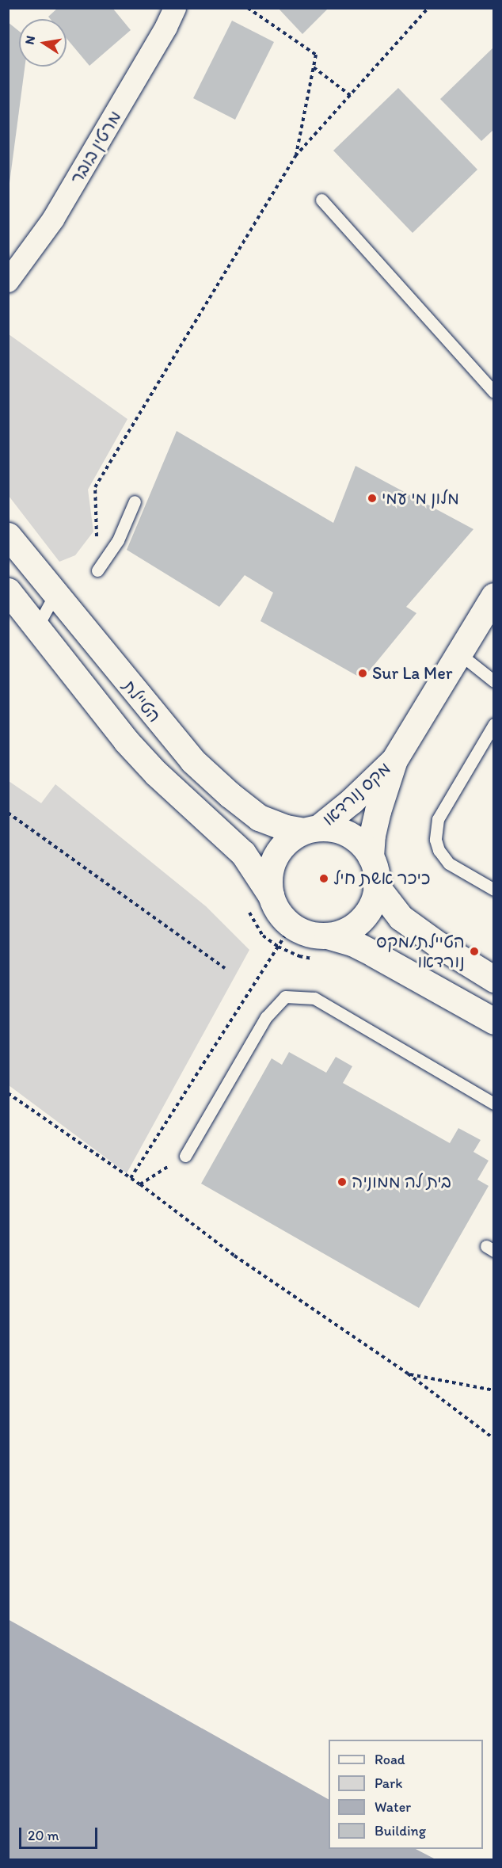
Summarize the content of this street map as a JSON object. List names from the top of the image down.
{
  "streets": {
    "main road": ["הטיילת", "מקס נורדאו"],
    "street": ["מרטין בובר"]
  },
  "crossings": [
    ["הטיילת", "מקס נורדאו"]
  ],
  "places": [
    "מלון מי עמי",
    "Sur La Mer",
    "כיכר אשת חיל",
    "הטיילת/מקס נורדאו",
    "בית לה ממוניה"
  ],
  "legend": [
    "Road",
    "Park",
    "Water",
    "Building"
  ],
  "scale_bar": "20 m",
  "north": "left"
}
